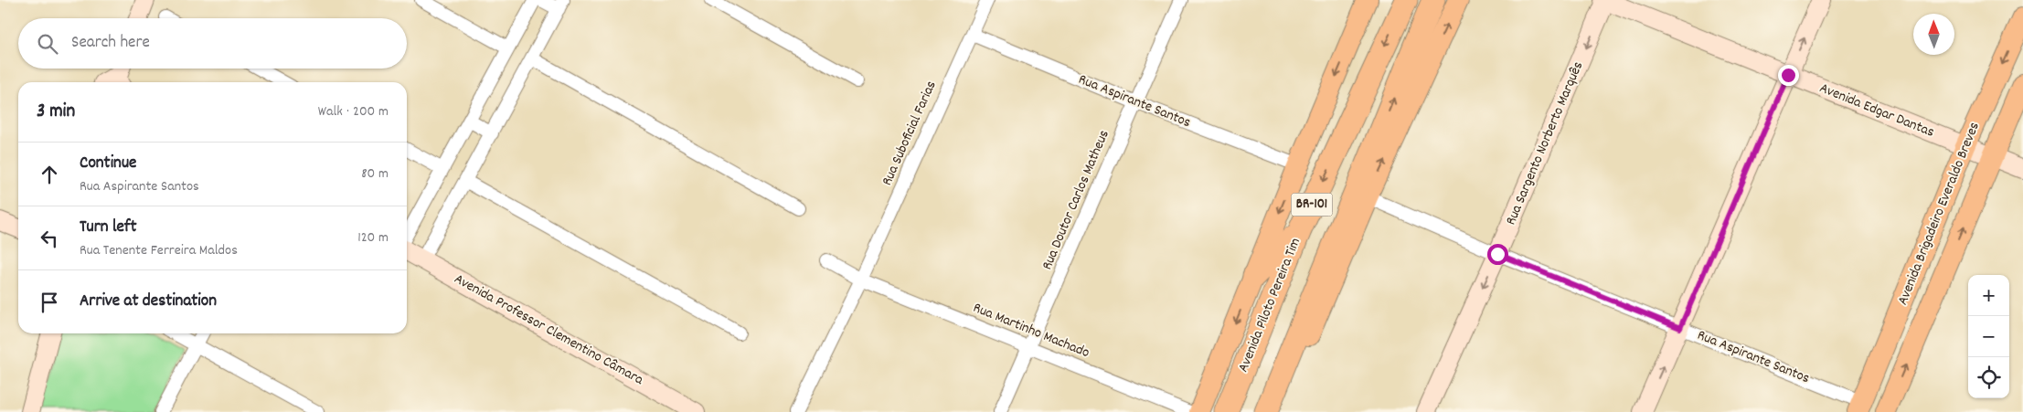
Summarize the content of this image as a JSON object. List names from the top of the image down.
{
  "streets": {
    "highway": ["BR-101", "Avenida Piloto Pereira Tim"],
    "main road": [
      "Rua Aspirante Santos",
      "Avenida Edgar Dantas",
      "Rua Sargento Norberto Marquês",
      "Avenida Brigadeiro Everaldo Breves",
      "Avenida Professor Clementino Câmara"
    ],
    "street": ["Rua Suboficial Farias", "Rua Doutor Carlos Matheus", "Rua Martinho Machado"]
  },
  "crossings": [
    ["Rua Aspirante Santos", "Rua Suboficial Farias"],
    ["Rua Aspirante Santos", "Rua Sargento Norberto Marquês"],
    ["Rua Aspirante Santos", "Rua Doutor Carlos Matheus"],
    ["Rua Aspirante Santos", "Avenida Brigadeiro Everaldo Breves"],
    ["Avenida Edgar Dantas", "Rua Sargento Norberto Marquês"],
    ["Avenida Edgar Dantas", "Avenida Brigadeiro Everaldo Breves"],
    ["Rua Suboficial Farias", "Rua Martinho Machado"],
    ["Rua Doutor Carlos Matheus", "Rua Martinho Machado"]
  ],
  "north": "top",
  "page": {
    "search": "Search here",
    "heading": ["3 min", "Walk · 200 m"],
    "list": [
      ["Continue", "Rua Aspirante Santos", "80 m"],
      ["Turn left", "Rua Tenente Ferreira Maldos", "120 m"],
      "Arrive at destination"
    ],
    "map_buttons": ["+", "−"]
  }
}
